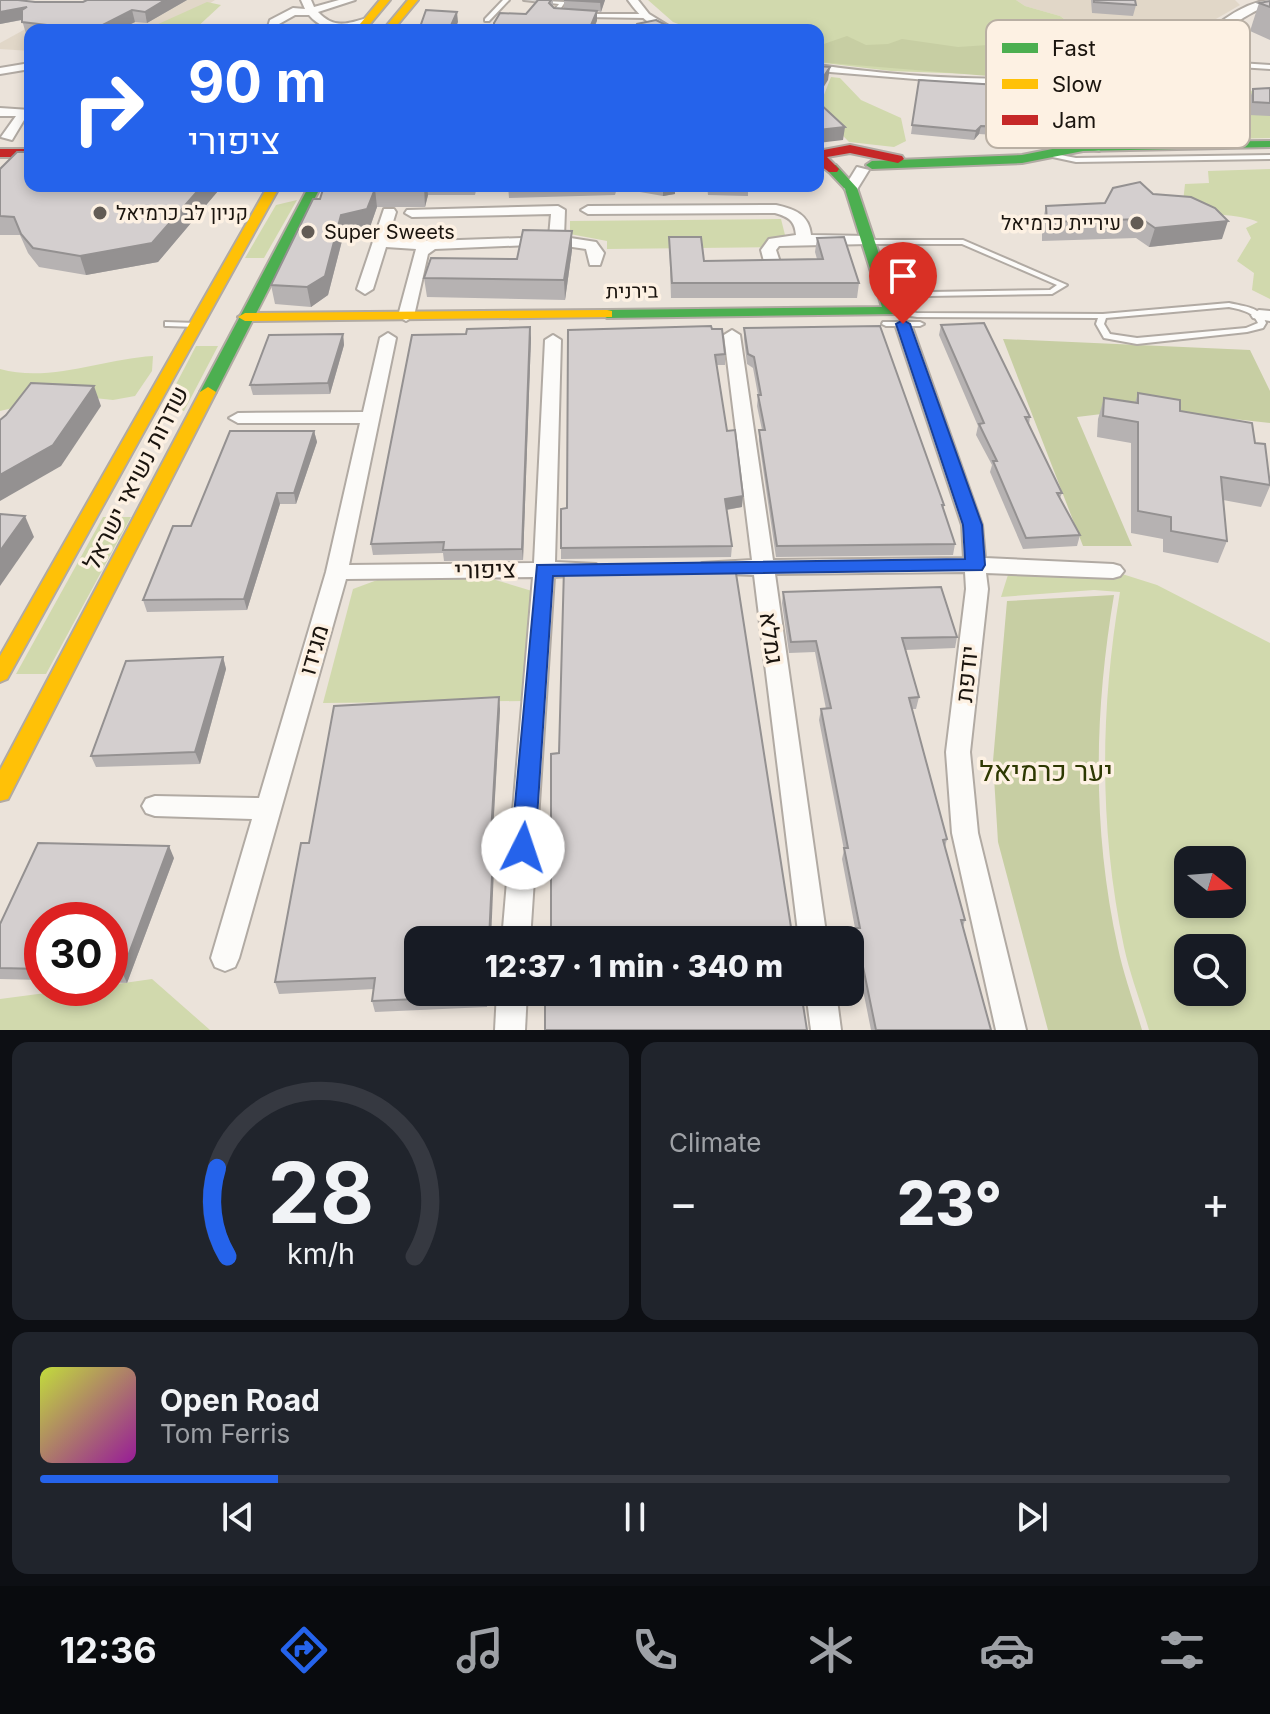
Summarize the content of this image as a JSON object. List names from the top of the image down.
{
  "streets": {
    "main road": ["בירנית", "שדרות נשיאי ישראל"],
    "street": [
      "ציפורי",
      "גמלא",
      "מגידו",
      "יודפת"
    ]
  },
  "crossings": [
    ["בירנית", "שדרות נשיאי ישראל"],
    ["בירנית", "יודפת"],
    ["ציפורי", "מגידו"]
  ],
  "parks": ["יער כרמיאל"],
  "places": ["קניון לב כרמיאל", "עיריית כרמיאל", "Super Sweets"],
  "legend": ["Fast", "Slow", "Jam"],
  "north": "right",
  "page": {
    "turn": ["90 m", "ציפורי"],
    "limit": "30",
    "trip": "12:37 · 1 min · 340 m",
    "tile": "Climate",
    "heat": ["−", "23°", "+"],
    "song": ["Open Road", "Tom Ferris"],
    "tabs": "12:36",
    "gauge": ["28", "km/h"]
  }
}
